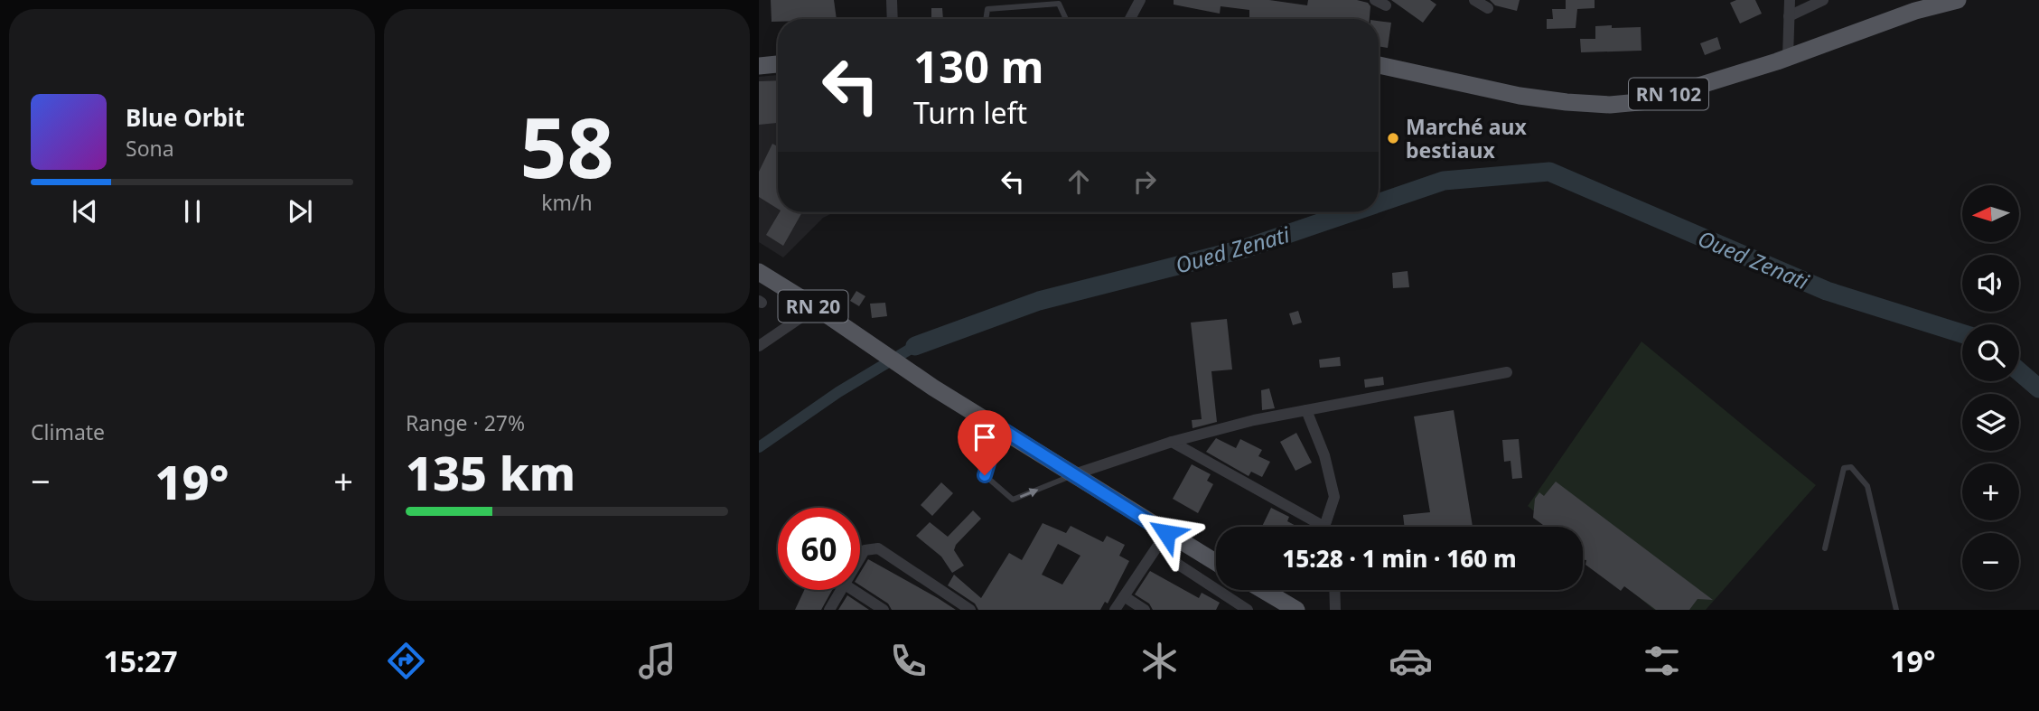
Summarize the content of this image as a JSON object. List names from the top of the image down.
{
  "streets": {
    "main road": ["RN 102", "RN 20"]
  },
  "water": ["Oued Zenati"],
  "places": ["Marché aux bestiaux"],
  "north": "left",
  "page": {
    "tile": [
      ["58", "km/h"],
      "Climate",
      ["Range · 27%", "135 km"]
    ],
    "turn": ["130 m", "Turn left"],
    "song": ["Blue Orbit", "Sona"],
    "map_buttons": ["+", "−"],
    "heat": ["−", "19°", "+"],
    "limit": "60",
    "trip": "15:28 · 1 min · 160 m",
    "tabs": ["15:27", "19°"]
  }
}
